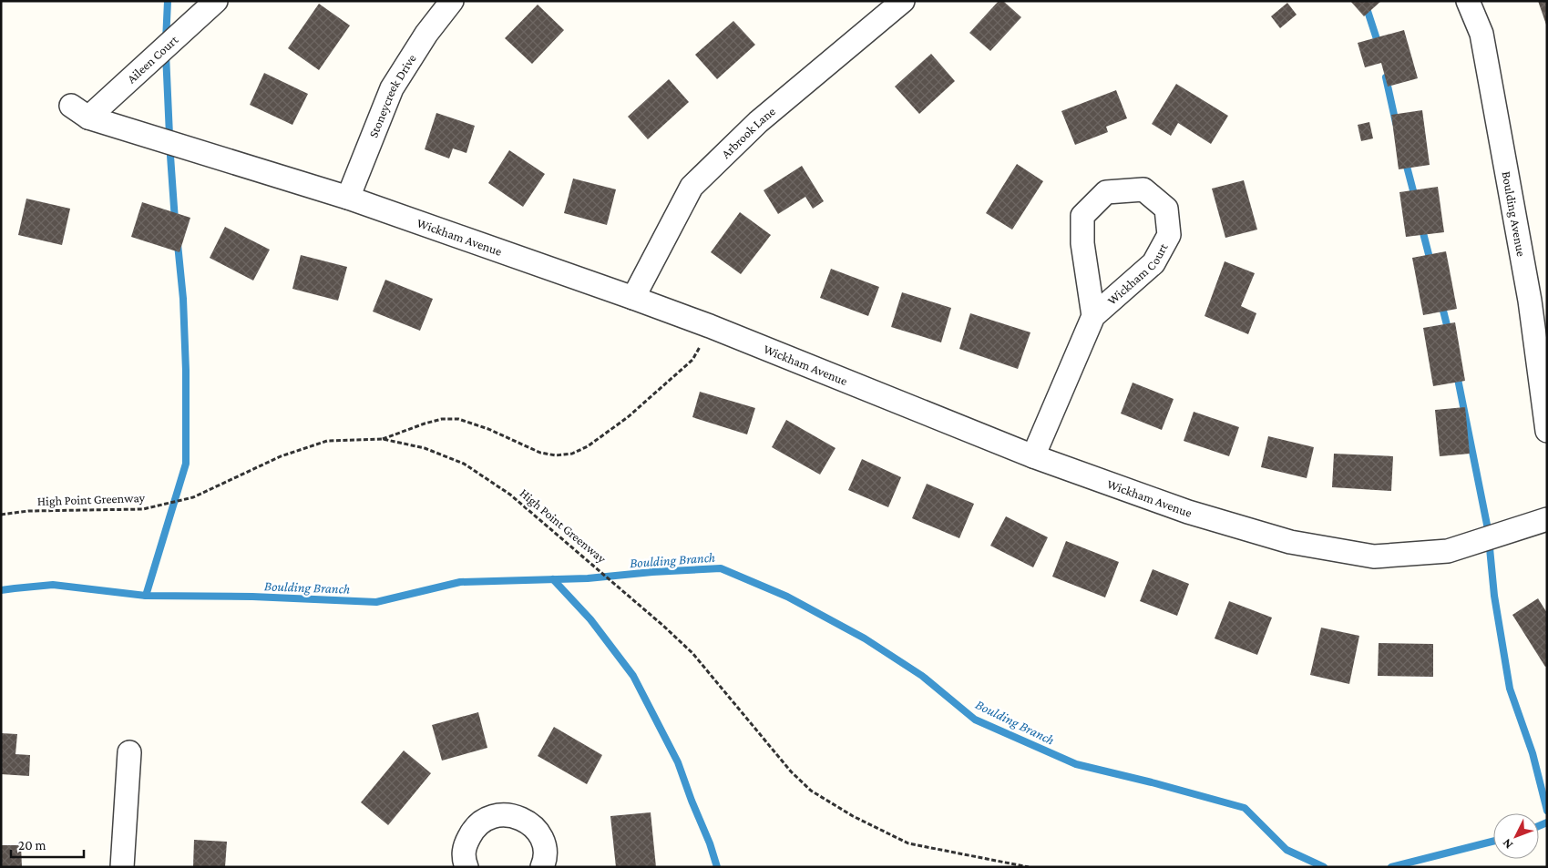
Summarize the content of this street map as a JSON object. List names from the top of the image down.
{
  "streets": {
    "street": [
      "Aileen Court",
      "Stoneycreek Drive",
      "Arbrook Lane",
      "Boulding Avenue",
      "Wickham Avenue",
      "Wickham Court"
    ],
    "path": ["High Point Greenway"]
  },
  "crossings": [
    ["Aileen Court", "Wickham Avenue"],
    ["Stoneycreek Drive", "Wickham Avenue"],
    ["Arbrook Lane", "Wickham Avenue"],
    ["Wickham Avenue", "Wickham Court"]
  ],
  "water": ["Boulding Branch"],
  "scale_bar": "20 m",
  "north": "bottom left"
}
